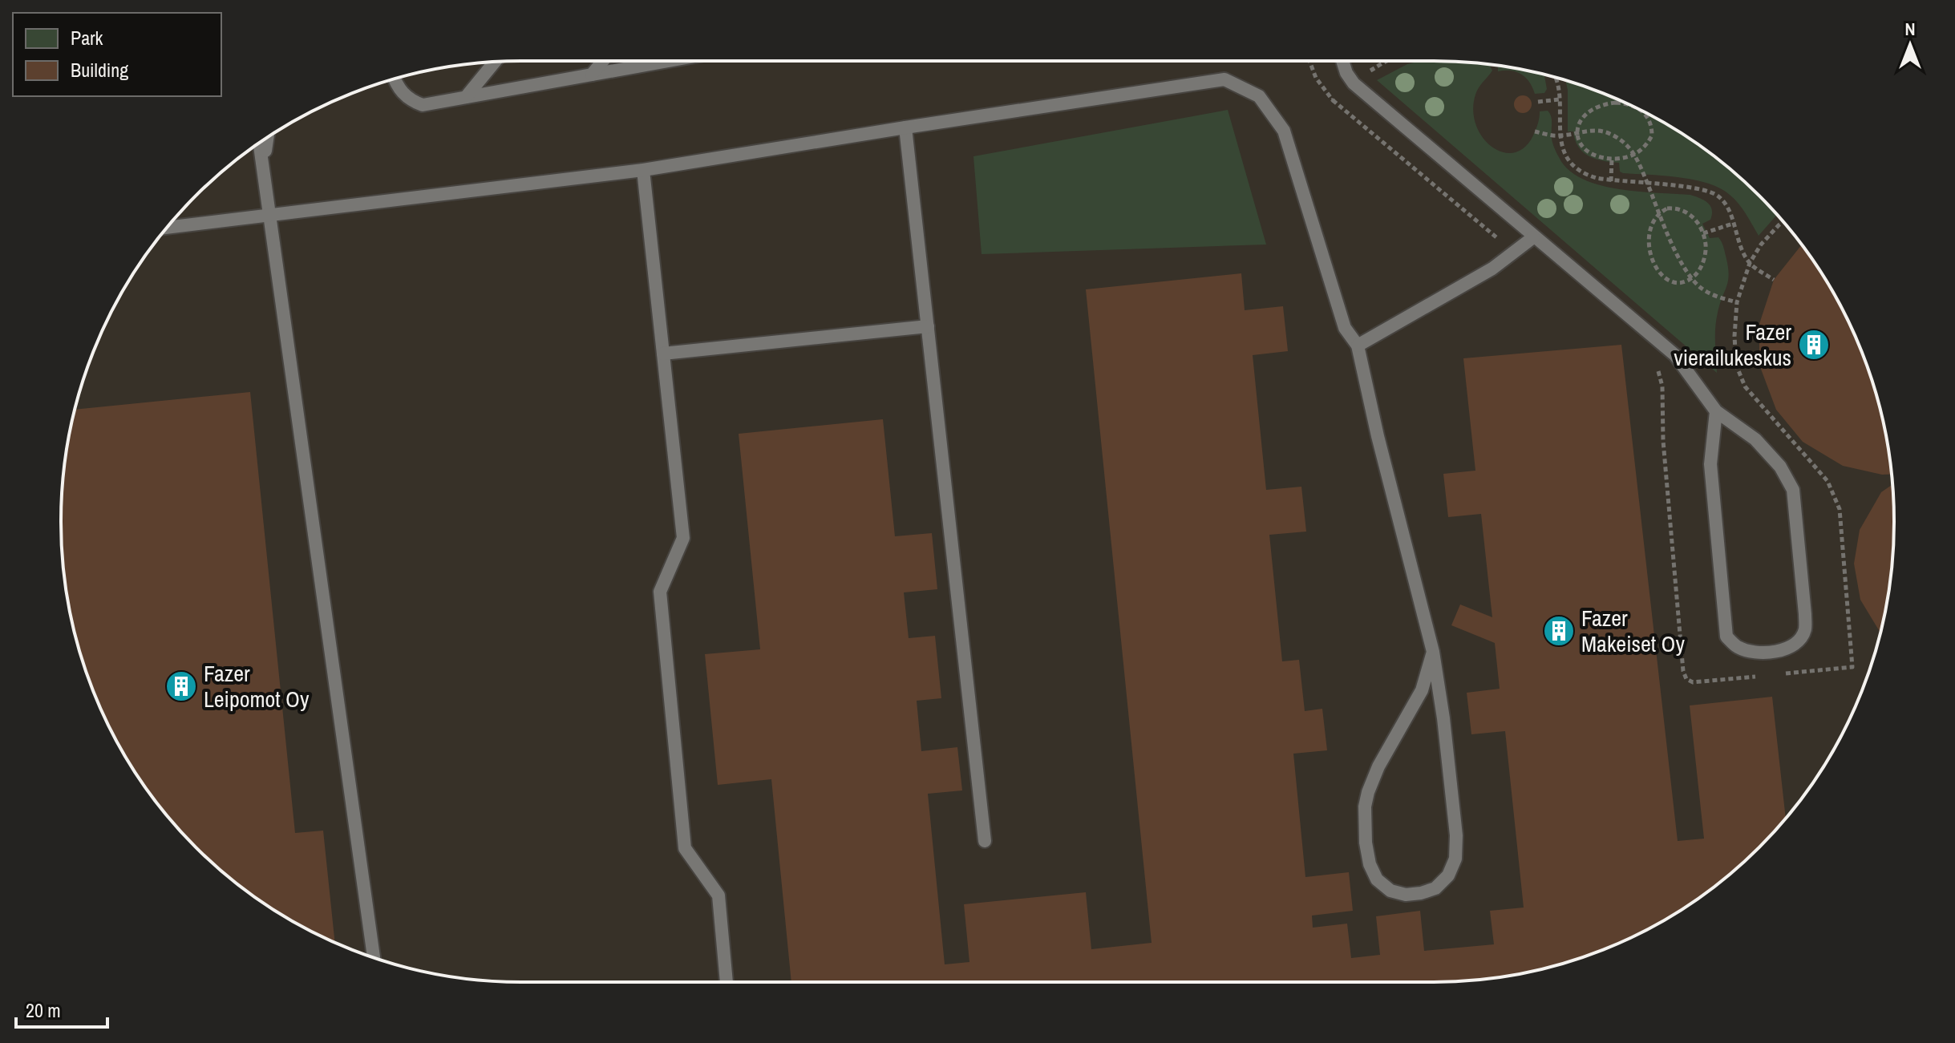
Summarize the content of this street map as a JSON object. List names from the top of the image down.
{
  "places": {
    "building": ["Fazer vierailukeskus", "Fazer Makeiset Oy", "Fazer Leipomot Oy"]
  },
  "legend": ["Park", "Building"],
  "scale_bar": "20 m",
  "north": "top"
}
